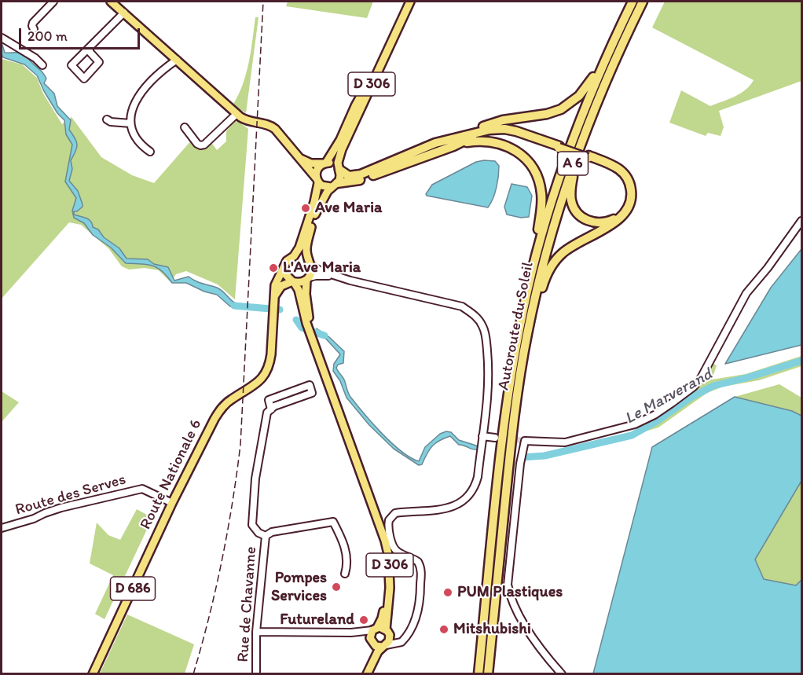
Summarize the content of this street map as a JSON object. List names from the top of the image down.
{
  "streets": {
    "highway": ["A 6", "Autoroute du Soleil"],
    "main road": ["D 306", "Route Nationale 6", "D 686"],
    "street": ["Route des Serves", "Rue de Chavanne"]
  },
  "crossings": [
    ["D 306", "Route Nationale 6"],
    ["Route Nationale 6", "Route des Serves"]
  ],
  "water": ["Le Marverand"],
  "places": [
    "Ave Maria",
    "L'Ave Maria",
    "Pompes Services",
    "PUM Plastiques",
    "Futureland",
    "Mitshubishi"
  ],
  "scale_bar": "200 m"
}
